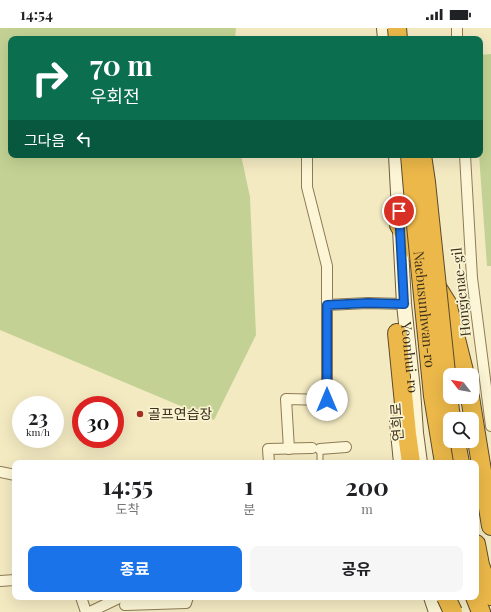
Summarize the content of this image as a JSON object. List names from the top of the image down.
{
  "streets": {
    "highway": ["Naebusunhwan-ro"],
    "main road": ["Yeonhui-ro", "연희로"],
    "street": ["Hongjenae-gil"]
  },
  "crossings": [
    ["Yeonhui-ro", "연희로"]
  ],
  "places": ["골프연습장"],
  "north": "top left",
  "page": {
    "status": "14:54",
    "turn": ["70 m", "우회전"],
    "then": "그다음",
    "speed": "23 km/h",
    "limit": "30",
    "eta": [
      "14:55",
      "도착",
      "1",
      "분",
      "200",
      "m"
    ],
    "buttons": ["종료", "공유"]
  }
}
